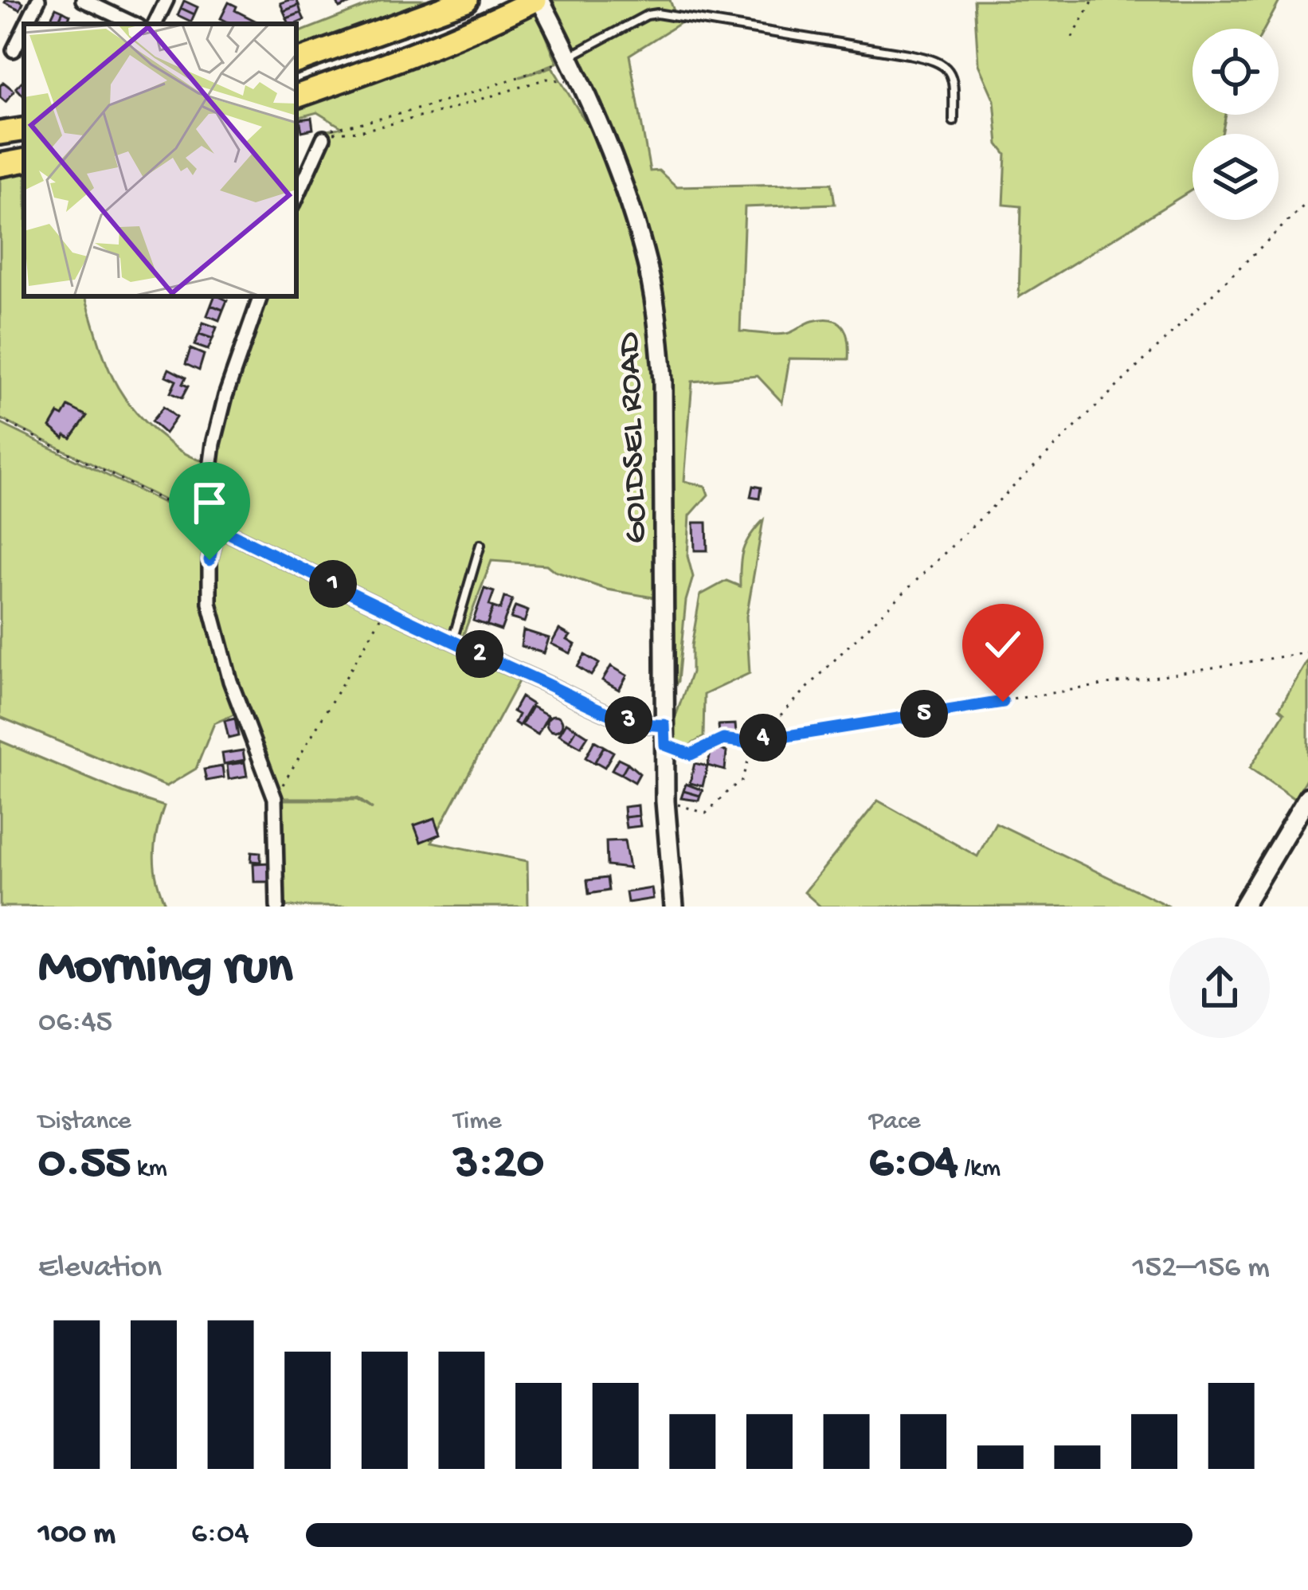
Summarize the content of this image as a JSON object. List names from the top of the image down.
{
  "streets": {
    "main road": ["GOLDSEL ROAD"]
  },
  "page": {
    "pins": [
      "1",
      "2",
      "5",
      "3",
      "4"
    ],
    "heading": ["Morning run", "06:45"],
    "stats": [
      ["Distance", "0.55 km"],
      ["Time", "3:20"],
      ["Pace", "6:04 /km"]
    ],
    "chart": ["Elevation", "152–156 m"],
    "list": [
      {
        "name": "100 m",
        "note": "6:04"
      }
    ]
  }
}
